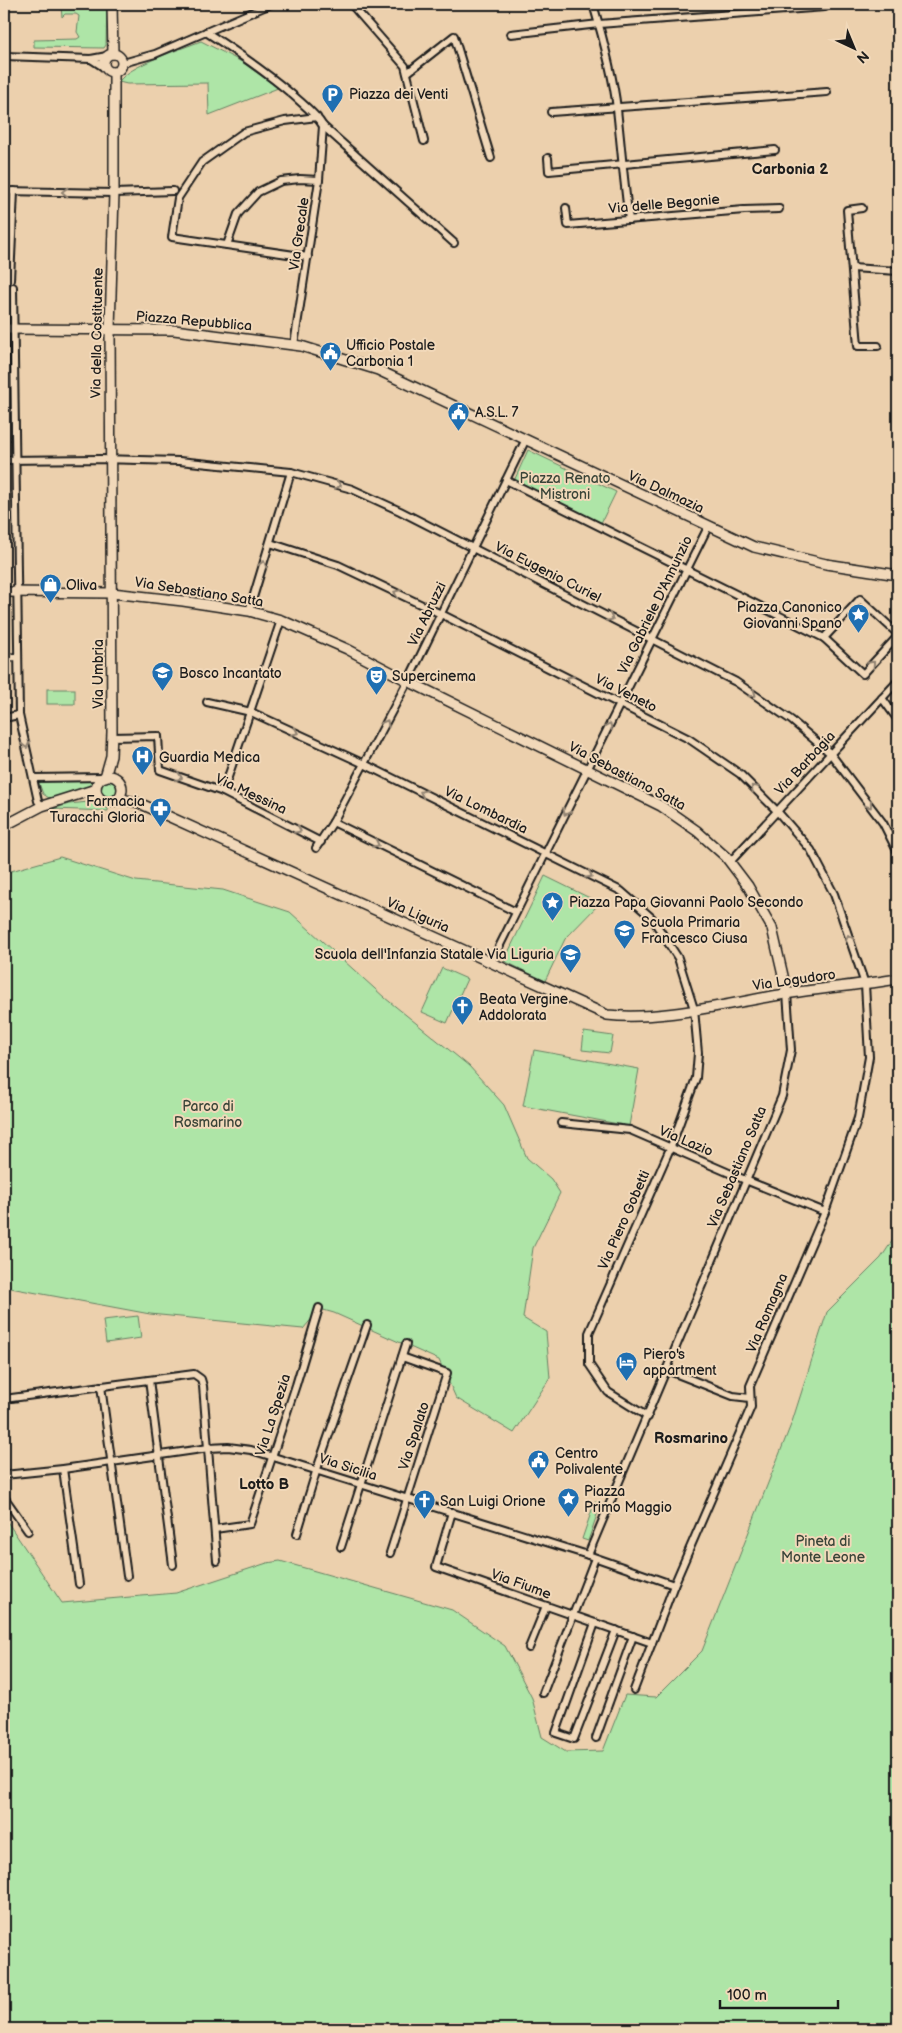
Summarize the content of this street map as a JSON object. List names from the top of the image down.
{
  "streets": {
    "street": [
      "Via delle Begonie",
      "Via Grecale",
      "Piazza Repubblica",
      "Via della Costituente",
      "Via Dalmazia",
      "Via Eugenio Curiel",
      "Via Sebastiano Satta",
      "Via Gabriele D'Annunzio",
      "Via Abruzzi",
      "Via Umbria",
      "Via Veneto",
      "Via Barbagia",
      "Via Messina",
      "Via Lombardia",
      "Via Liguria",
      "Via Logudoro",
      "Via Lazio",
      "Via Piero Gobetti",
      "Via Romagna",
      "Via La Spezia",
      "Via Spalato",
      "Via Sicilia",
      "Via Fiume"
    ]
  },
  "crossings": [
    ["Via Grecale", "Piazza Repubblica"],
    ["Via Grecale", "Via Dalmazia"],
    ["Piazza Repubblica", "Via della Costituente"],
    ["Piazza Repubblica", "Via Dalmazia"],
    ["Via della Costituente", "Via Eugenio Curiel"],
    ["Via della Costituente", "Via Sebastiano Satta"],
    ["Via della Costituente", "Via Umbria"],
    ["Via Dalmazia", "Via Gabriele D'Annunzio"],
    ["Via Dalmazia", "Via Abruzzi"],
    ["Via Eugenio Curiel", "Via Gabriele D'Annunzio"],
    ["Via Eugenio Curiel", "Via Abruzzi"],
    ["Via Eugenio Curiel", "Via Barbagia"],
    ["Via Sebastiano Satta", "Via Gabriele D'Annunzio"],
    ["Via Sebastiano Satta", "Via Abruzzi"],
    ["Via Sebastiano Satta", "Via Umbria"],
    ["Via Sebastiano Satta", "Via Barbagia"],
    ["Via Sebastiano Satta", "Via Logudoro"],
    ["Via Sebastiano Satta", "Via Lazio"],
    ["Via Sebastiano Satta", "Via Piero Gobetti"],
    ["Via Sebastiano Satta", "Via Sicilia"],
    ["Via Gabriele D'Annunzio", "Via Veneto"],
    ["Via Gabriele D'Annunzio", "Via Lombardia"],
    ["Via Gabriele D'Annunzio", "Via Liguria"],
    ["Via Abruzzi", "Via Veneto"],
    ["Via Abruzzi", "Via Messina"],
    ["Via Abruzzi", "Via Lombardia"],
    ["Via Umbria", "Via Messina"],
    ["Via Umbria", "Via Liguria"],
    ["Via Veneto", "Via Barbagia"],
    ["Via Veneto", "Via Logudoro"],
    ["Via Veneto", "Via Romagna"],
    ["Via Lombardia", "Via Liguria"],
    ["Via Lombardia", "Via Logudoro"],
    ["Via Lombardia", "Via Piero Gobetti"],
    ["Via Liguria", "Via Logudoro"],
    ["Via Liguria", "Via Piero Gobetti"],
    ["Via Logudoro", "Via Piero Gobetti"],
    ["Via Logudoro", "Via Romagna"],
    ["Via Lazio", "Via Piero Gobetti"],
    ["Via Lazio", "Via Romagna"],
    ["Via Romagna", "Via Sicilia"],
    ["Via Romagna", "Via Fiume"],
    ["Via La Spezia", "Via Sicilia"],
    ["Via Spalato", "Via Sicilia"],
    ["Via Sicilia", "Via Fiume"]
  ],
  "one_way": ["Via Eugenio Curiel", "Via Veneto", "Via Messina"],
  "districts": ["Carbonia 2", "Rosmarino", "Lotto B"],
  "parks": ["Piazza Renato Mistroni", "Parco di Rosmarino", "Pineta di Monte Leone"],
  "places": {
    "parking": ["Piazza dei Venti"],
    "public building": ["Ufficio Postale Carbonia 1", "A.S.L. 7", "Centro Polivalente"],
    "shop": ["Oliva"],
    "place": ["Piazza Canonico Giovanni Spano", "Piazza Papa Giovanni Paolo Secondo", "Piazza Primo Maggio"],
    "school or university": ["Bosco Incantato", "Scuola Primaria Francesco Ciusa", "Scuola dell'Infanzia Statale Via Liguria"],
    "theatre": ["Supercinema"],
    "hospital": ["Guardia Medica"],
    "pharmacy": ["Farmacia Turacchi Gloria"],
    "church": ["Beata Vergine Addolorata", "San Luigi Orione"],
    "hotel": ["Piero's appartment"]
  },
  "scale_bar": "100 m",
  "north": "bottom right"
}
